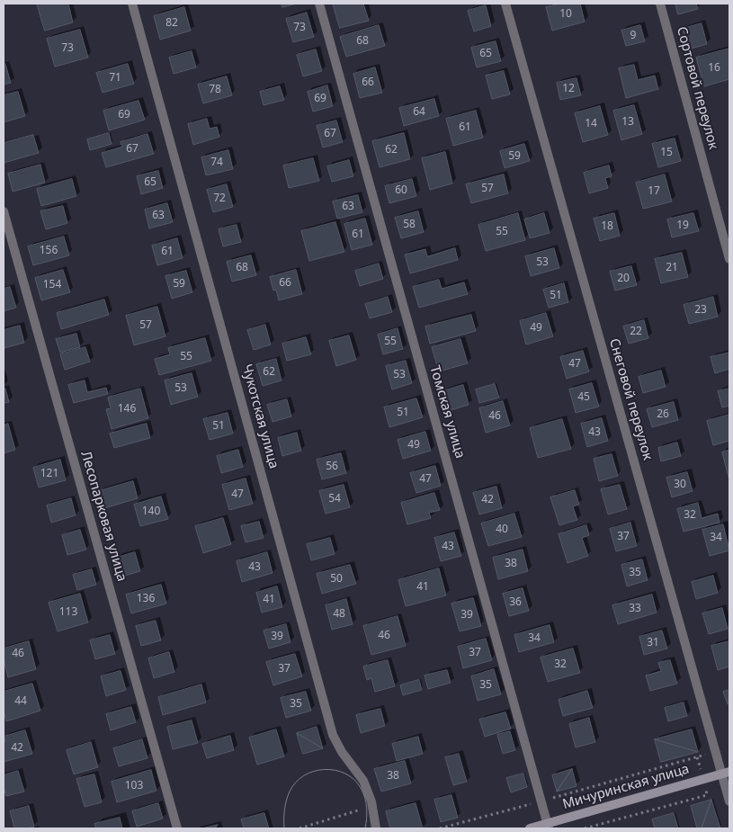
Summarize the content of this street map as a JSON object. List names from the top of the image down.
{
  "streets": {
    "main road": ["Мичуринская улица"],
    "street": [
      "Сортовой переулок",
      "Снеговой переулок",
      "Томская улица",
      "Чукотская улица",
      "Лесопарковая улица"
    ]
  },
  "crossings": [
    ["Снеговой переулок", "Мичуринская улица"],
    ["Томская улица", "Мичуринская улица"]
  ],
  "house_numbers": [
    "10",
    "82",
    "73",
    "9",
    "68",
    "73",
    "65",
    "16",
    "71",
    "66",
    "12",
    "78",
    "69",
    "64",
    "69",
    "13",
    "14",
    "61",
    "67",
    "67",
    "62",
    "15",
    "59",
    "74",
    "65",
    "57",
    "60",
    "17",
    "72",
    "63",
    "63",
    "58",
    "19",
    "18",
    "55",
    "61",
    "156",
    "61",
    "53",
    "68",
    "21",
    "20",
    "66",
    "59",
    "154",
    "51",
    "23",
    "57",
    "49",
    "22",
    "55",
    "55",
    "47",
    "62",
    "53",
    "53",
    "45",
    "146",
    "51",
    "26",
    "46",
    "51",
    "43",
    "49",
    "56",
    "121",
    "47",
    "30",
    "47",
    "54",
    "42",
    "140",
    "32",
    "40",
    "37",
    "34",
    "43",
    "38",
    "43",
    "35",
    "50",
    "41",
    "136",
    "41",
    "36",
    "33",
    "113",
    "48",
    "39",
    "46",
    "39",
    "34",
    "31",
    "37",
    "46",
    "32",
    "37",
    "35",
    "44",
    "35",
    "42",
    "38",
    "103"
  ]
}
